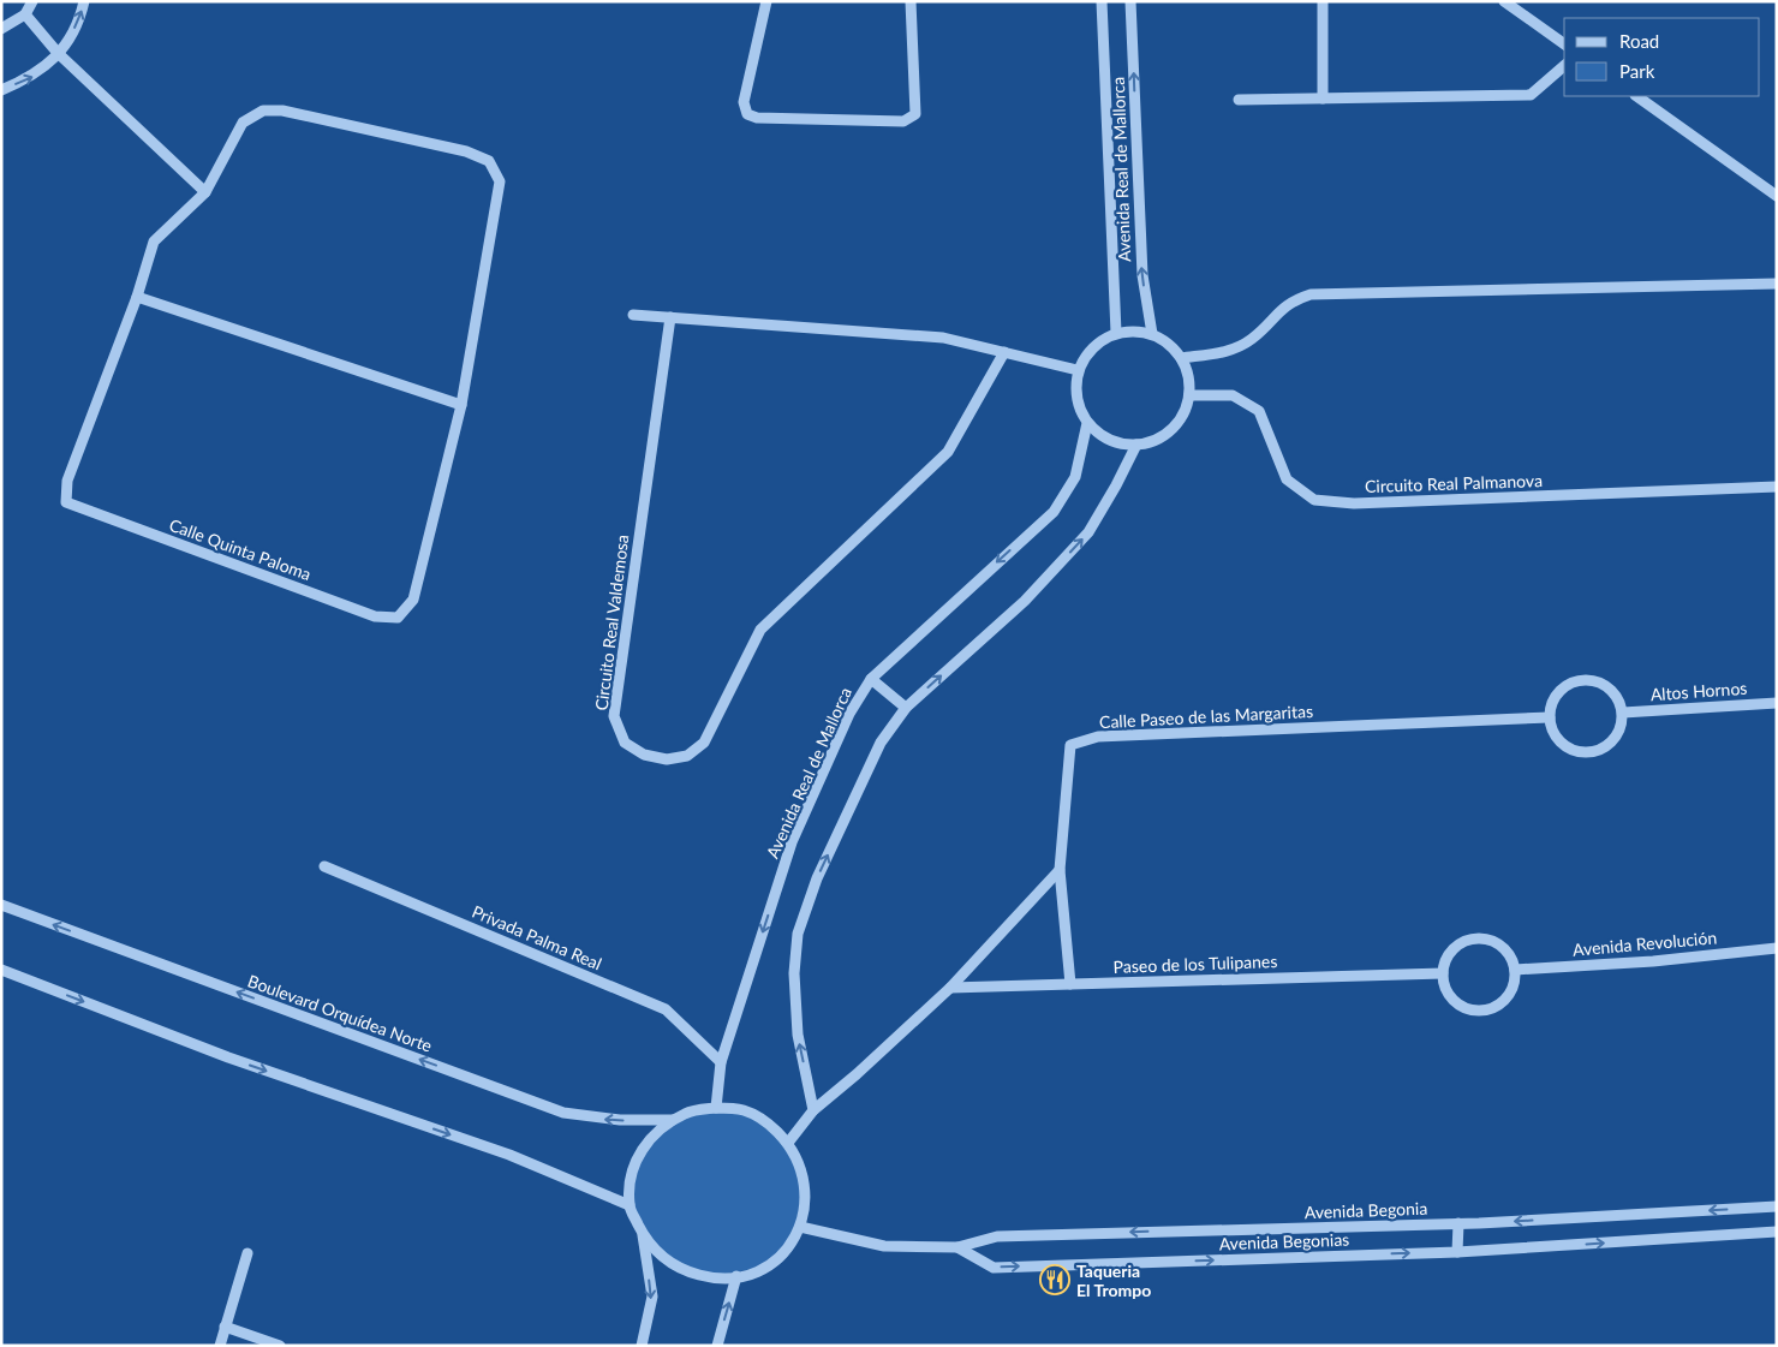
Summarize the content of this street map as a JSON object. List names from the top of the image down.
{
  "streets": {
    "street": [
      "Avenida Real de Mallorca",
      "Circuito Real Palmanova",
      "Calle Quinta Paloma",
      "Circuito Real Valdemosa",
      "Altos Hornos",
      "Calle Paseo de las Margaritas",
      "Privada Palma Real",
      "Avenida Revolución",
      "Paseo de los Tulipanes",
      "Boulevard Orquídea Norte",
      "Avenida Begonia",
      "Avenida Begonias"
    ]
  },
  "crossings": [
    ["Avenida Real de Mallorca", "Circuito Real Palmanova"],
    ["Avenida Real de Mallorca", "Privada Palma Real"],
    ["Avenida Real de Mallorca", "Boulevard Orquídea Norte"],
    ["Avenida Real de Mallorca", "Avenida Begonias"],
    ["Altos Hornos", "Calle Paseo de las Margaritas"],
    ["Calle Paseo de las Margaritas", "Paseo de los Tulipanes"],
    ["Avenida Revolución", "Paseo de los Tulipanes"],
    ["Boulevard Orquídea Norte", "Avenida Begonias"],
    ["Avenida Begonia", "Avenida Begonias"]
  ],
  "one_way": ["Avenida Begonia", "Avenida Begonias"],
  "places": {
    "restaurant": ["Taqueria El Trompo"]
  },
  "legend": ["Road", "Park"]
}
